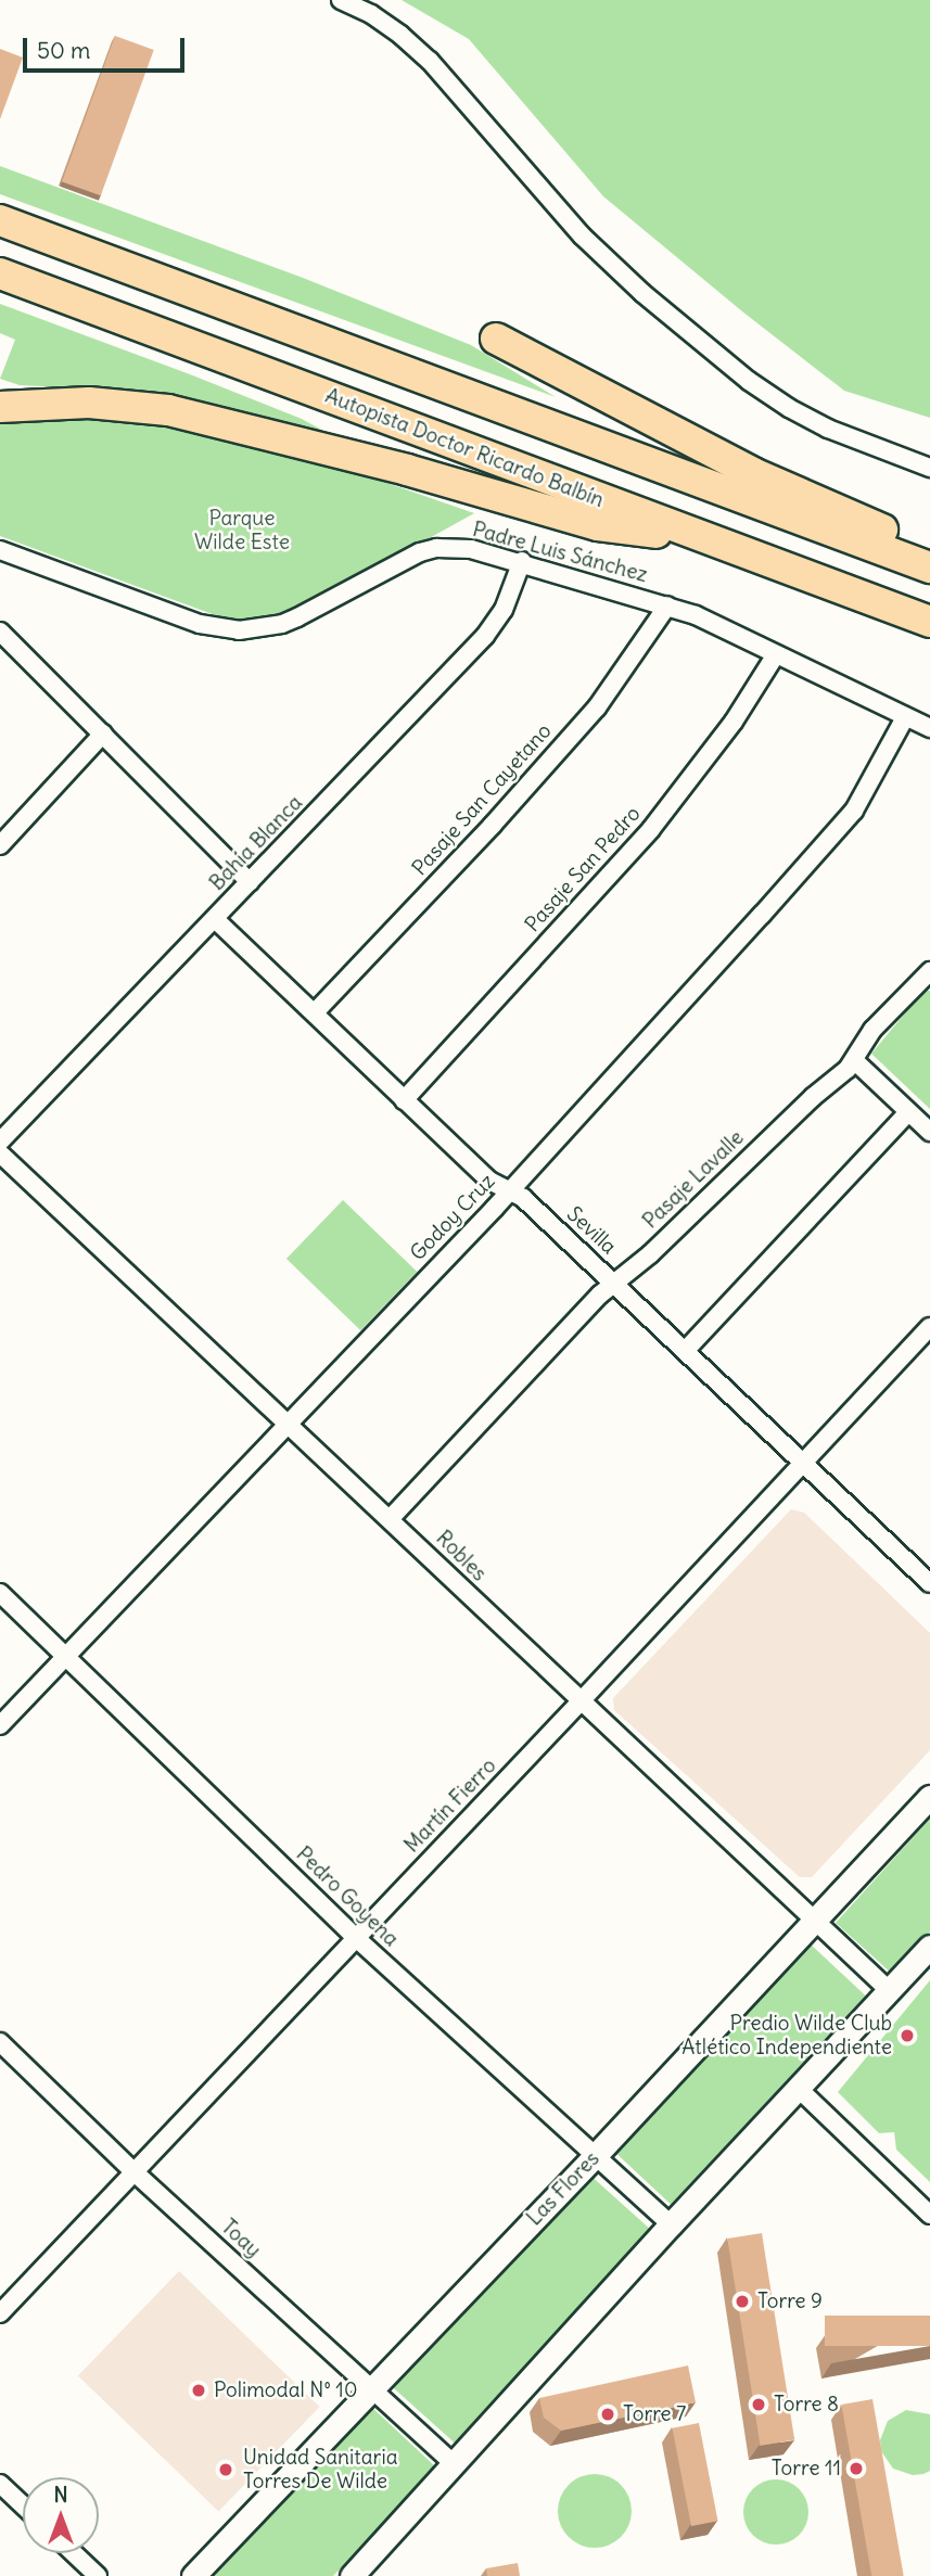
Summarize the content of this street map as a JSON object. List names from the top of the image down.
{
  "streets": {
    "highway": ["Autopista Doctor Ricardo Balbín"],
    "street": [
      "Padre Luis Sánchez",
      "Pasaje San Cayetano",
      "Bahía Blanca",
      "Pasaje San Pedro",
      "Pasaje Lavalle",
      "Godoy Cruz",
      "Sevilla",
      "Robles",
      "Martín Fierro",
      "Pedro Goyena",
      "Las Flores",
      "Toay"
    ]
  },
  "crossings": [
    ["Padre Luis Sánchez", "Pasaje San Cayetano"],
    ["Padre Luis Sánchez", "Bahía Blanca"],
    ["Padre Luis Sánchez", "Pasaje San Pedro"],
    ["Padre Luis Sánchez", "Godoy Cruz"],
    ["Pasaje San Cayetano", "Sevilla"],
    ["Bahía Blanca", "Sevilla"],
    ["Pasaje San Pedro", "Sevilla"],
    ["Pasaje Lavalle", "Sevilla"],
    ["Pasaje Lavalle", "Robles"],
    ["Godoy Cruz", "Sevilla"],
    ["Godoy Cruz", "Robles"],
    ["Godoy Cruz", "Pedro Goyena"],
    ["Sevilla", "Martín Fierro"],
    ["Robles", "Martín Fierro"],
    ["Robles", "Las Flores"],
    ["Martín Fierro", "Pedro Goyena"],
    ["Martín Fierro", "Toay"],
    ["Pedro Goyena", "Las Flores"],
    ["Las Flores", "Toay"]
  ],
  "parks": ["Parque Wilde Este"],
  "places": [
    "Predio Wilde Club Atlético Independiente",
    "Torre 9",
    "Polimodal N° 10",
    "Torre 8",
    "Torre 7",
    "Torre 11",
    "Unidad Sanitaria Torres De Wilde"
  ],
  "scale_bar": "50 m",
  "north": "top"
}
